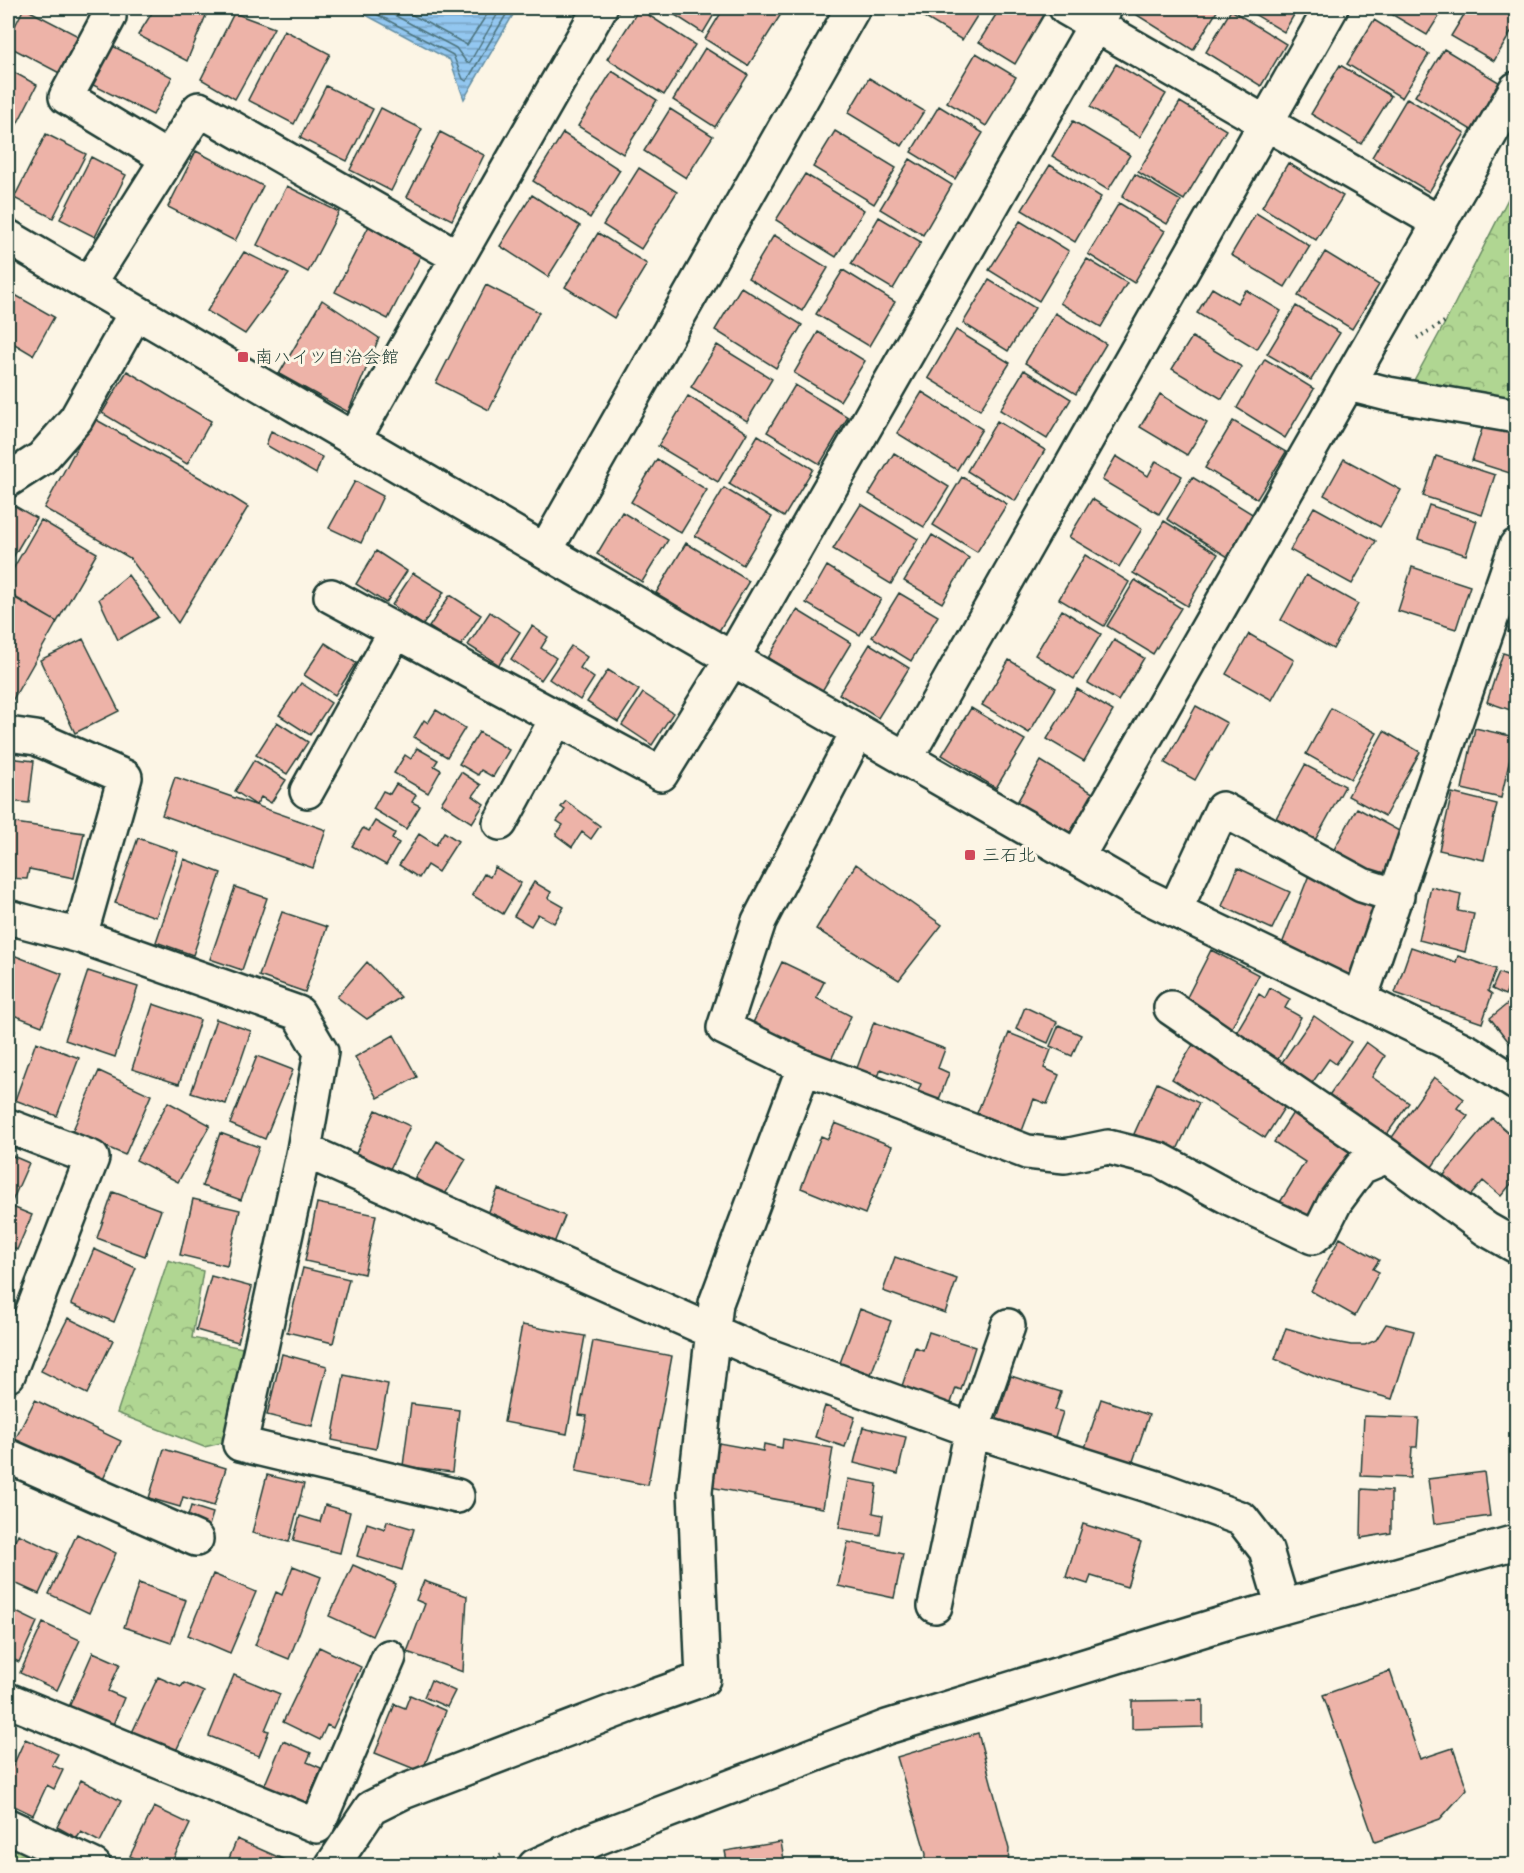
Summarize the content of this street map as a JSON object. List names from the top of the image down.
{
  "places": {
    "transit": ["南ハイツ自治会館", "三石北"]
  }
}
